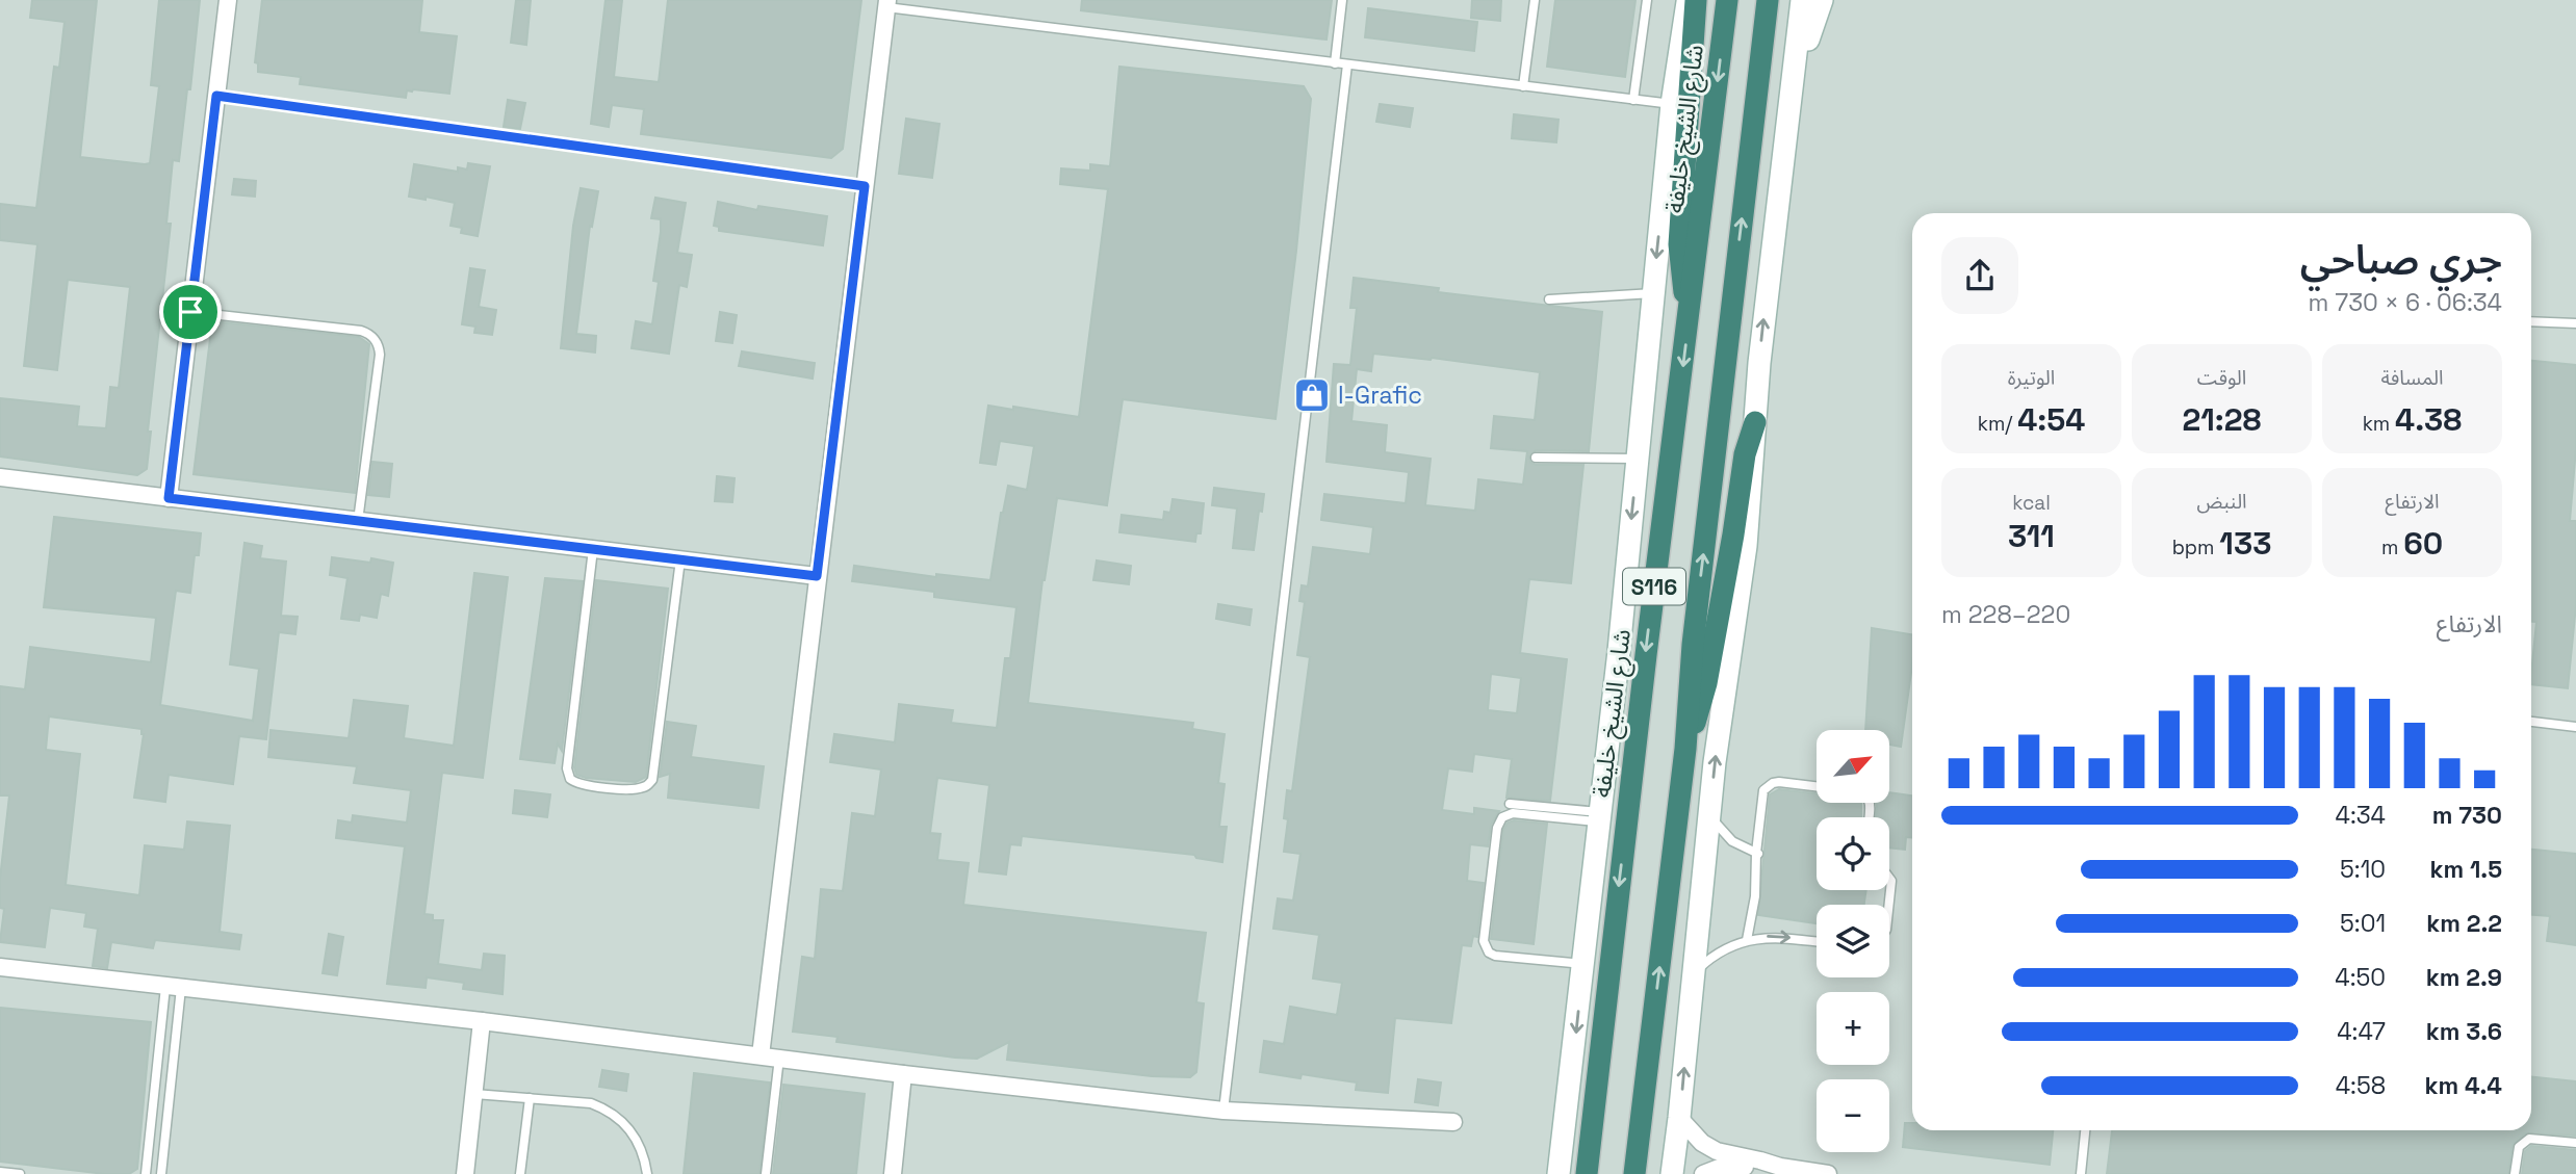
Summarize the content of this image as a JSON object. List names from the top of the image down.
{
  "streets": {
    "highway": ["شارع الشيخ خليفة", "S116"]
  },
  "places": {
    "shop": ["I-Grafic"]
  },
  "north": "top right",
  "page": {
    "heading": ["جري صباحي", "06:34 · 6 × 730 m"],
    "stats": [
      ["المسافة", "4.38 km"],
      ["الوقت", "21:28"],
      ["الوتيرة", "4:54 /km"],
      ["الارتفاع", "60 m"],
      ["النبض", "133 bpm"],
      ["kcal", "311"]
    ],
    "chart": ["الارتفاع", "220–228 m"],
    "map_buttons": ["+", "−"],
    "list": [
      {
        "name": "730 m",
        "note": "4:34"
      },
      {
        "name": "1.5 km",
        "note": "5:10"
      },
      {
        "name": "2.2 km",
        "note": "5:01"
      },
      {
        "name": "2.9 km",
        "note": "4:50"
      },
      {
        "name": "3.6 km",
        "note": "4:47"
      },
      {
        "name": "4.4 km",
        "note": "4:58"
      }
    ]
  }
}
